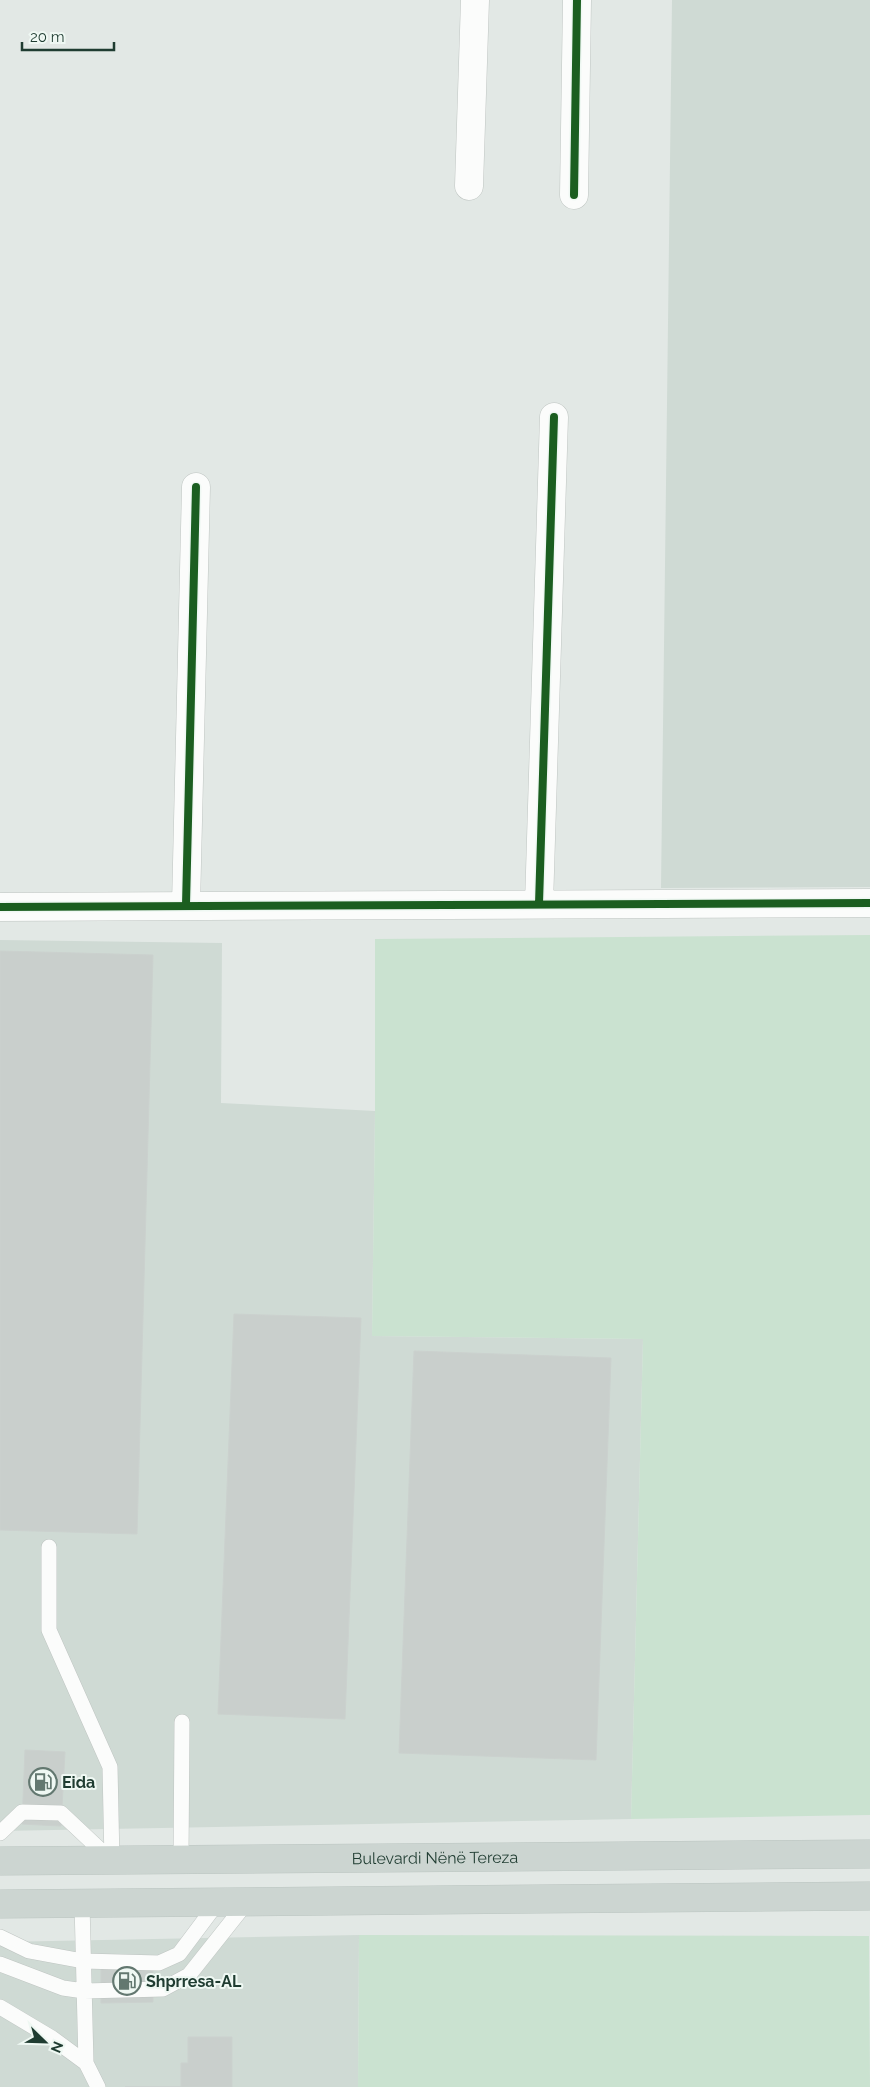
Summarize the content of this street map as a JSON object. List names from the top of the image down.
{
  "streets": {
    "main road": ["Bulevardi Nënë Tereza"]
  },
  "places": {
    "fuel station": ["Eida", "Shprresa-AL"]
  },
  "scale_bar": "20 m",
  "north": "bottom right"
}
